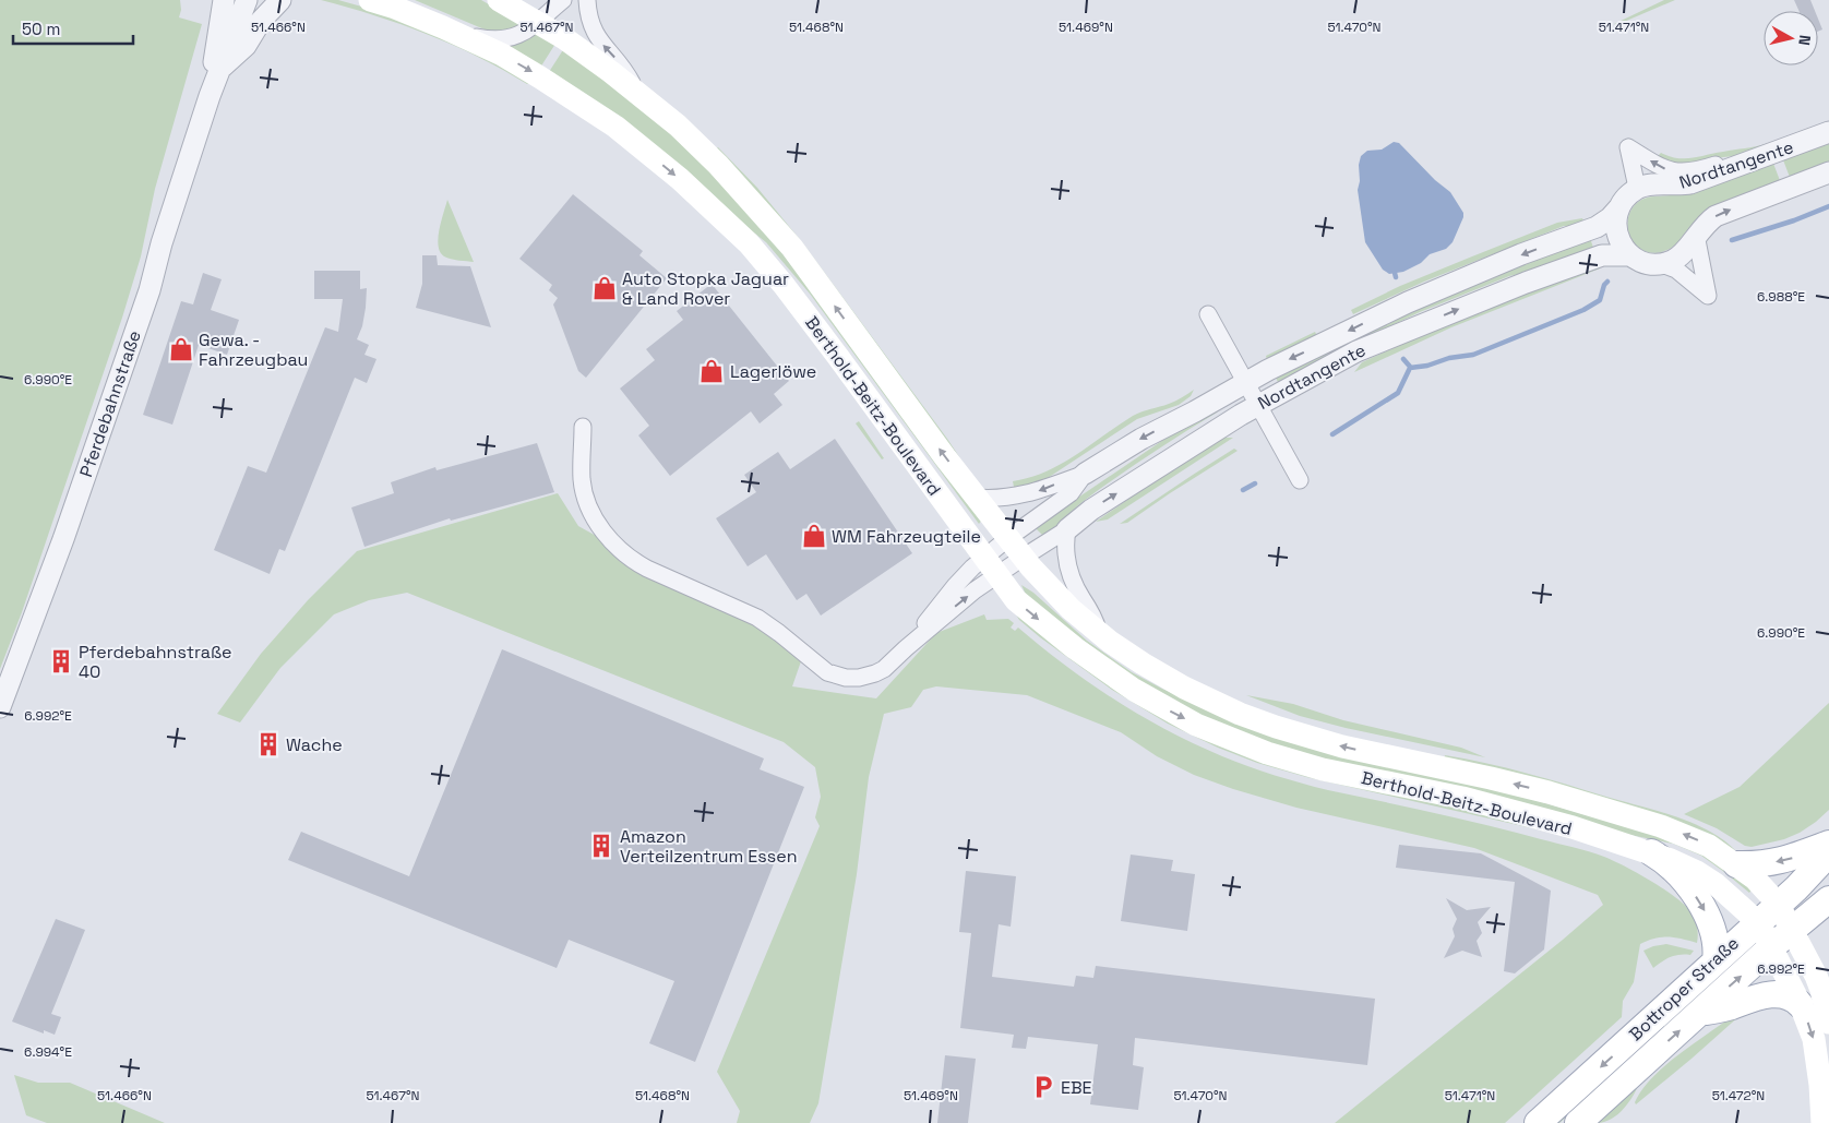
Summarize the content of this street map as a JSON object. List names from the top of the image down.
{
  "streets": {
    "main road": ["Berthold-Beitz-Boulevard", "Bottroper Straße"],
    "street": ["Nordtangente", "Pferdebahnstraße"]
  },
  "crossings": [
    ["Nordtangente", "Berthold-Beitz-Boulevard"],
    ["Berthold-Beitz-Boulevard", "Bottroper Straße"]
  ],
  "places": {
    "shop": [
      "Auto Stopka Jaguar & Land Rover",
      "Gewa. - Fahrzeugbau",
      "Lagerlöwe",
      "WM Fahrzeugteile"
    ],
    "building": ["Pferdebahnstraße 40", "Wache", "Amazon Verteilzentrum Essen"],
    "parking": ["EBE"]
  },
  "scale_bar": "50 m",
  "north": "right",
  "coordinates": [
    "51.466°N",
    "51.467°N",
    "51.468°N",
    "51.469°N",
    "51.470°N",
    "51.471°N",
    "6.988°E",
    "6.990°E",
    "6.992°E",
    "6.994°E",
    "51.472°N"
  ]
}
